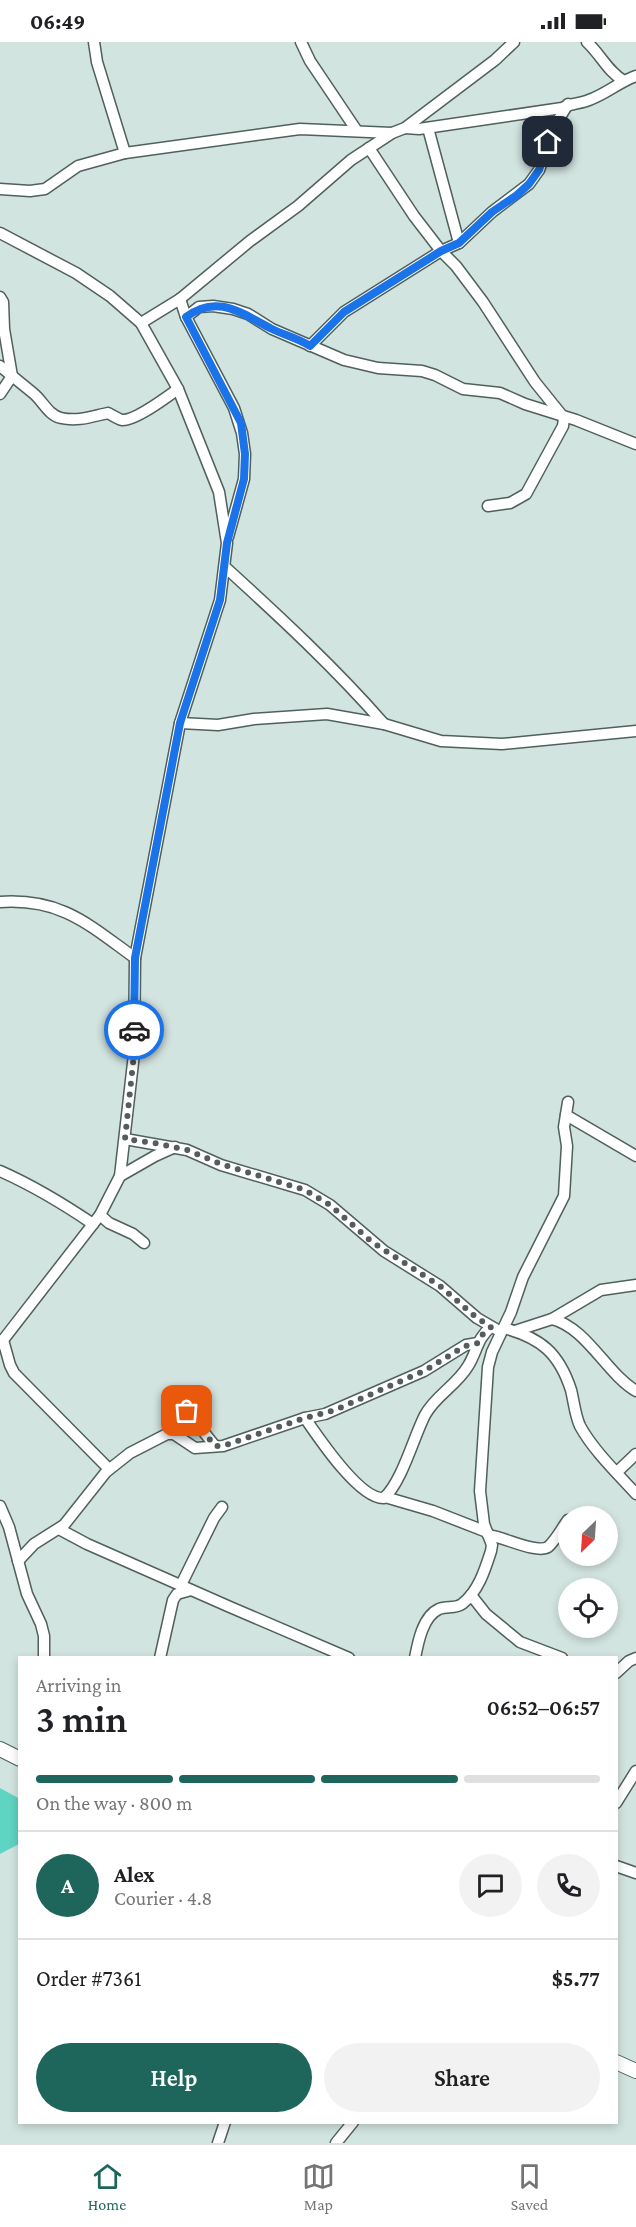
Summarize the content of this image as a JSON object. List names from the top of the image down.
{
  "north": "bottom left",
  "page": {
    "status": "06:49",
    "heading": ["3 min", "Arriving in", "06:52–06:57"],
    "panel": [
      "Alex",
      "Courier · 4.8",
      "Order #7361",
      "$5.77"
    ],
    "bar": "On the way · 800 m",
    "round": "A",
    "buttons": ["Help", "Share"],
    "tabs": ["Home", "Map", "Saved"]
  }
}
